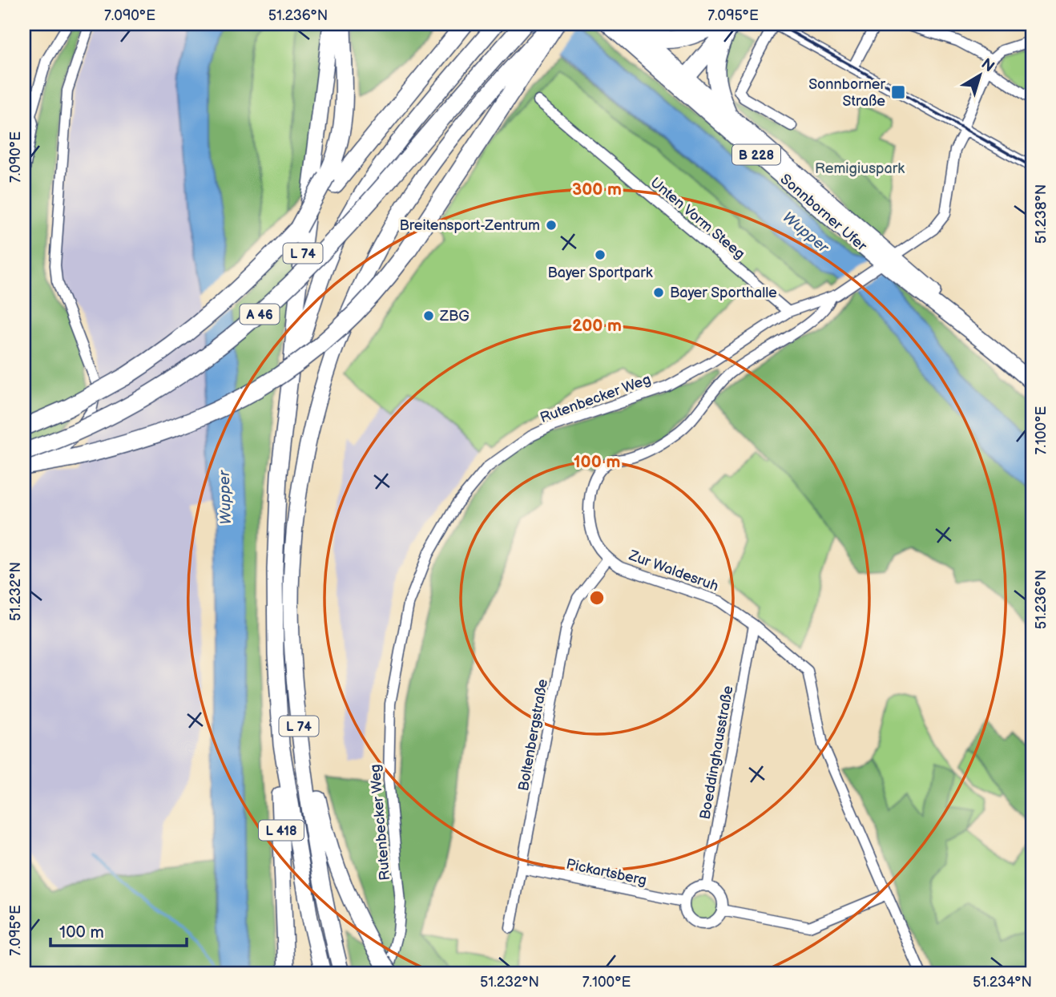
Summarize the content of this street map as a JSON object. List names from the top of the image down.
{
  "streets": {
    "highway": ["A 46"],
    "main road": [
      "B 228",
      "Sonnborner Ufer",
      "L 74",
      "L 418"
    ],
    "street": [
      "Unten Vorm Steeg",
      "Rutenbecker Weg",
      "Zur Waldesruh",
      "Boltenbergstraße",
      "Boeddinghausstraße",
      "Pickartsberg"
    ]
  },
  "crossings": [
    ["Sonnborner Ufer", "Rutenbecker Weg"],
    ["Unten Vorm Steeg", "Rutenbecker Weg"],
    ["L 74", "Rutenbecker Weg"],
    ["L 74", "L 418"],
    ["Rutenbecker Weg", "Zur Waldesruh"],
    ["Zur Waldesruh", "Boltenbergstraße"],
    ["Zur Waldesruh", "Boeddinghausstraße"],
    ["Boltenbergstraße", "Pickartsberg"],
    ["Boeddinghausstraße", "Pickartsberg"]
  ],
  "water": ["Wupper"],
  "parks": ["Remigiuspark"],
  "places": {
    "transit": ["Sonnborner Straße"],
    "other": [
      "Breitensport-Zentrum",
      "Bayer Sportpark",
      "Bayer Sporthalle",
      "ZBG"
    ]
  },
  "scale_bar": "100 m",
  "north": "top right",
  "coordinates": [
    "7.090°E",
    "51.236°N",
    "7.095°E",
    "51.238°N",
    "7.100°E",
    "51.232°N",
    "51.234°N"
  ],
  "rings": ["300 m", "200 m", "100 m"]
}
